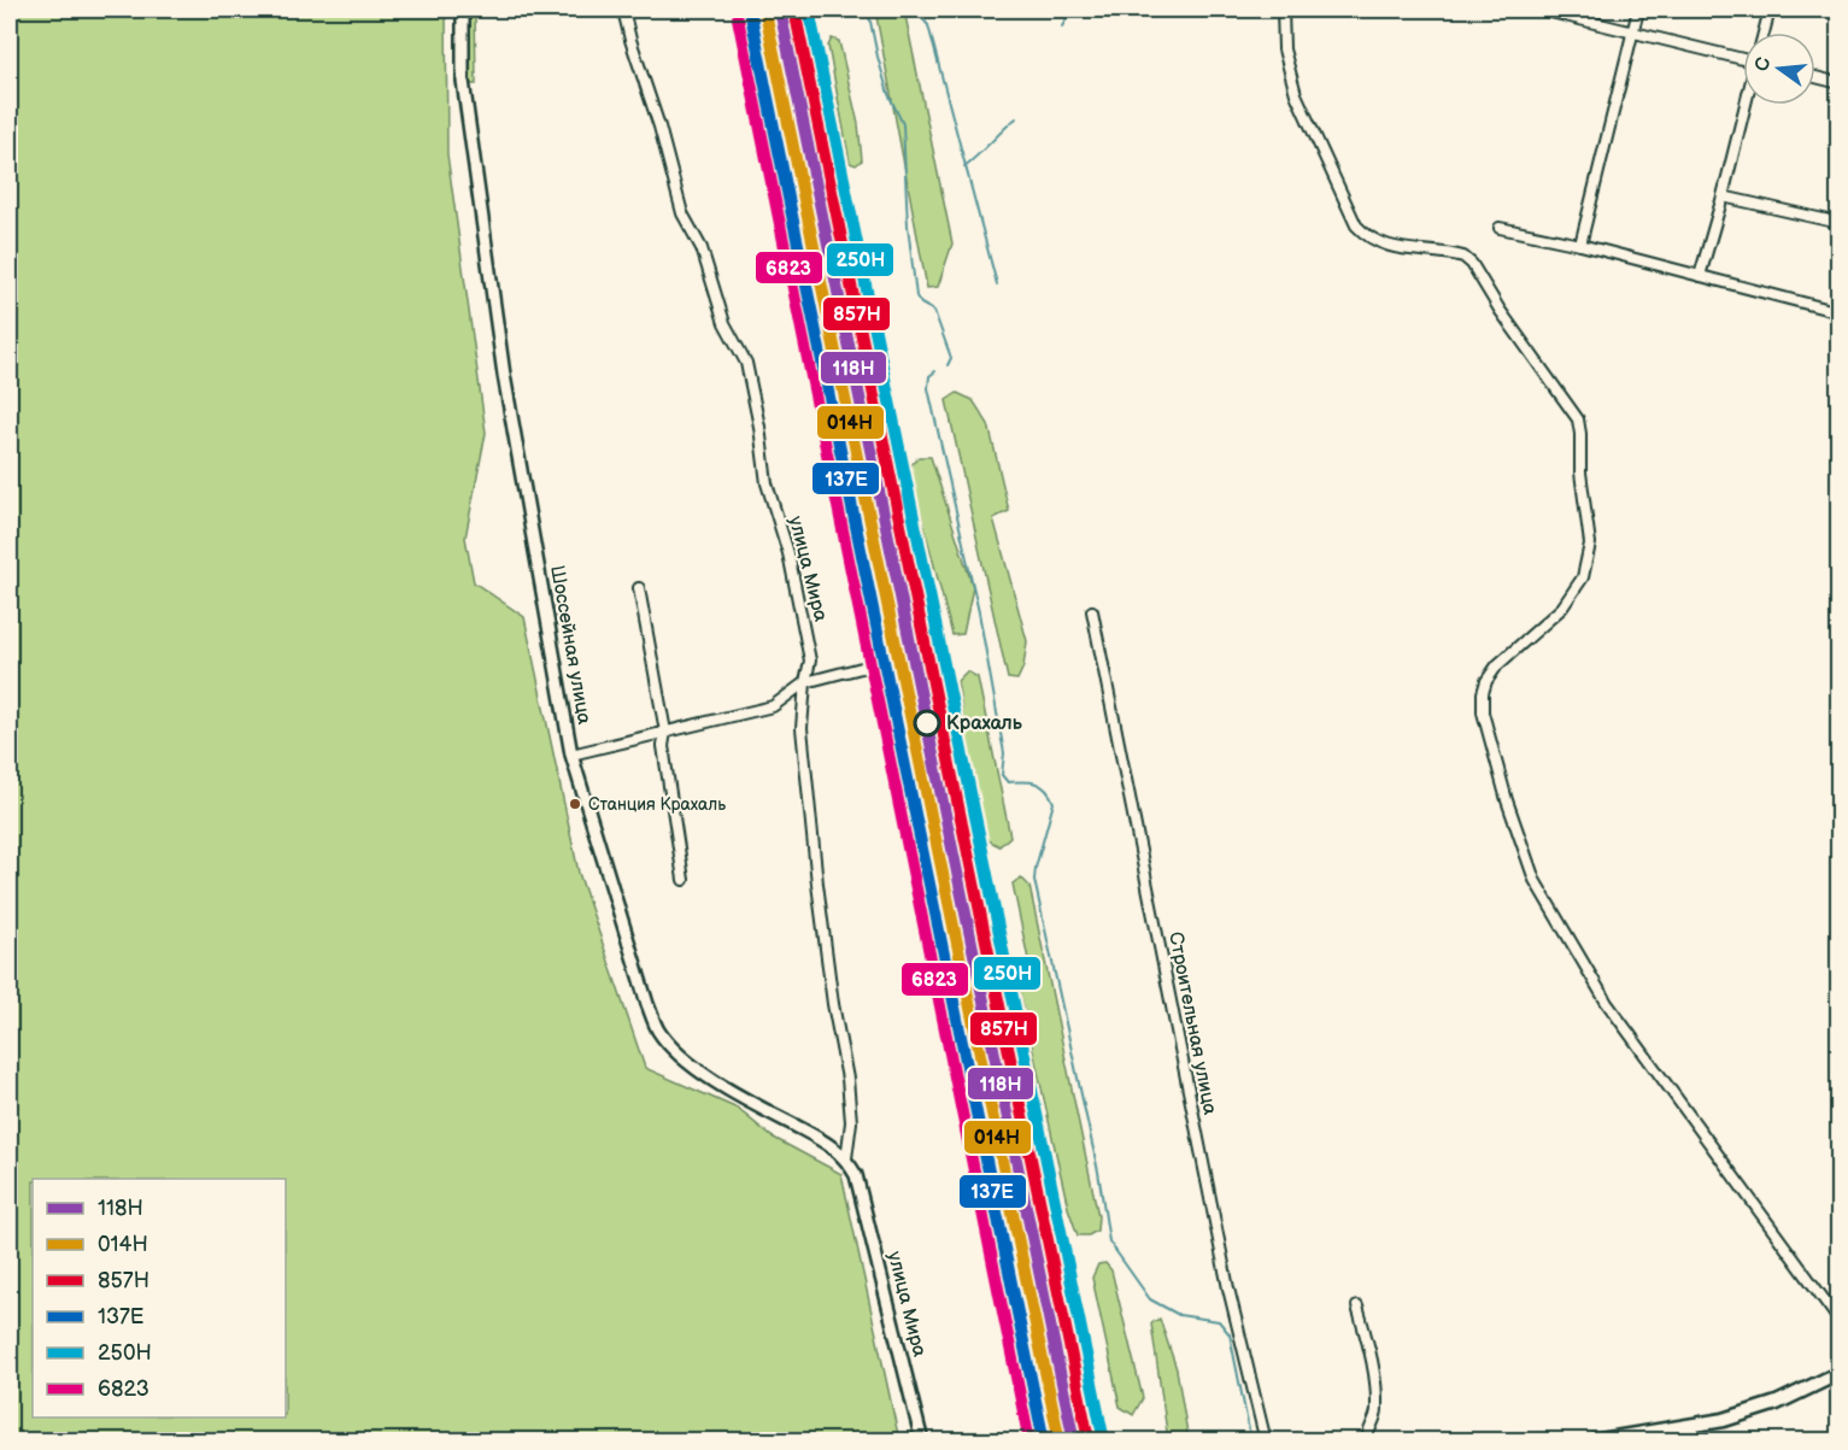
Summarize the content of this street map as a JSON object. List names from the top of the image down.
{
  "streets": {
    "street": ["улица Мира", "Шоссейная улица", "Строительная улица"]
  },
  "crossings": [
    ["улица Мира", "Шоссейная улица"]
  ],
  "places": ["Крахаль", "Станция Крахаль"],
  "lines": [
    "transit line 118Н",
    "transit line 857Н",
    "transit line 250Н",
    "transit line 014Н",
    "transit line 137Е",
    "transit line 6823"
  ],
  "legend": [
    "118Н",
    "014Н",
    "857Н",
    "137Е",
    "250Н",
    "6823"
  ],
  "north": "left"
}
